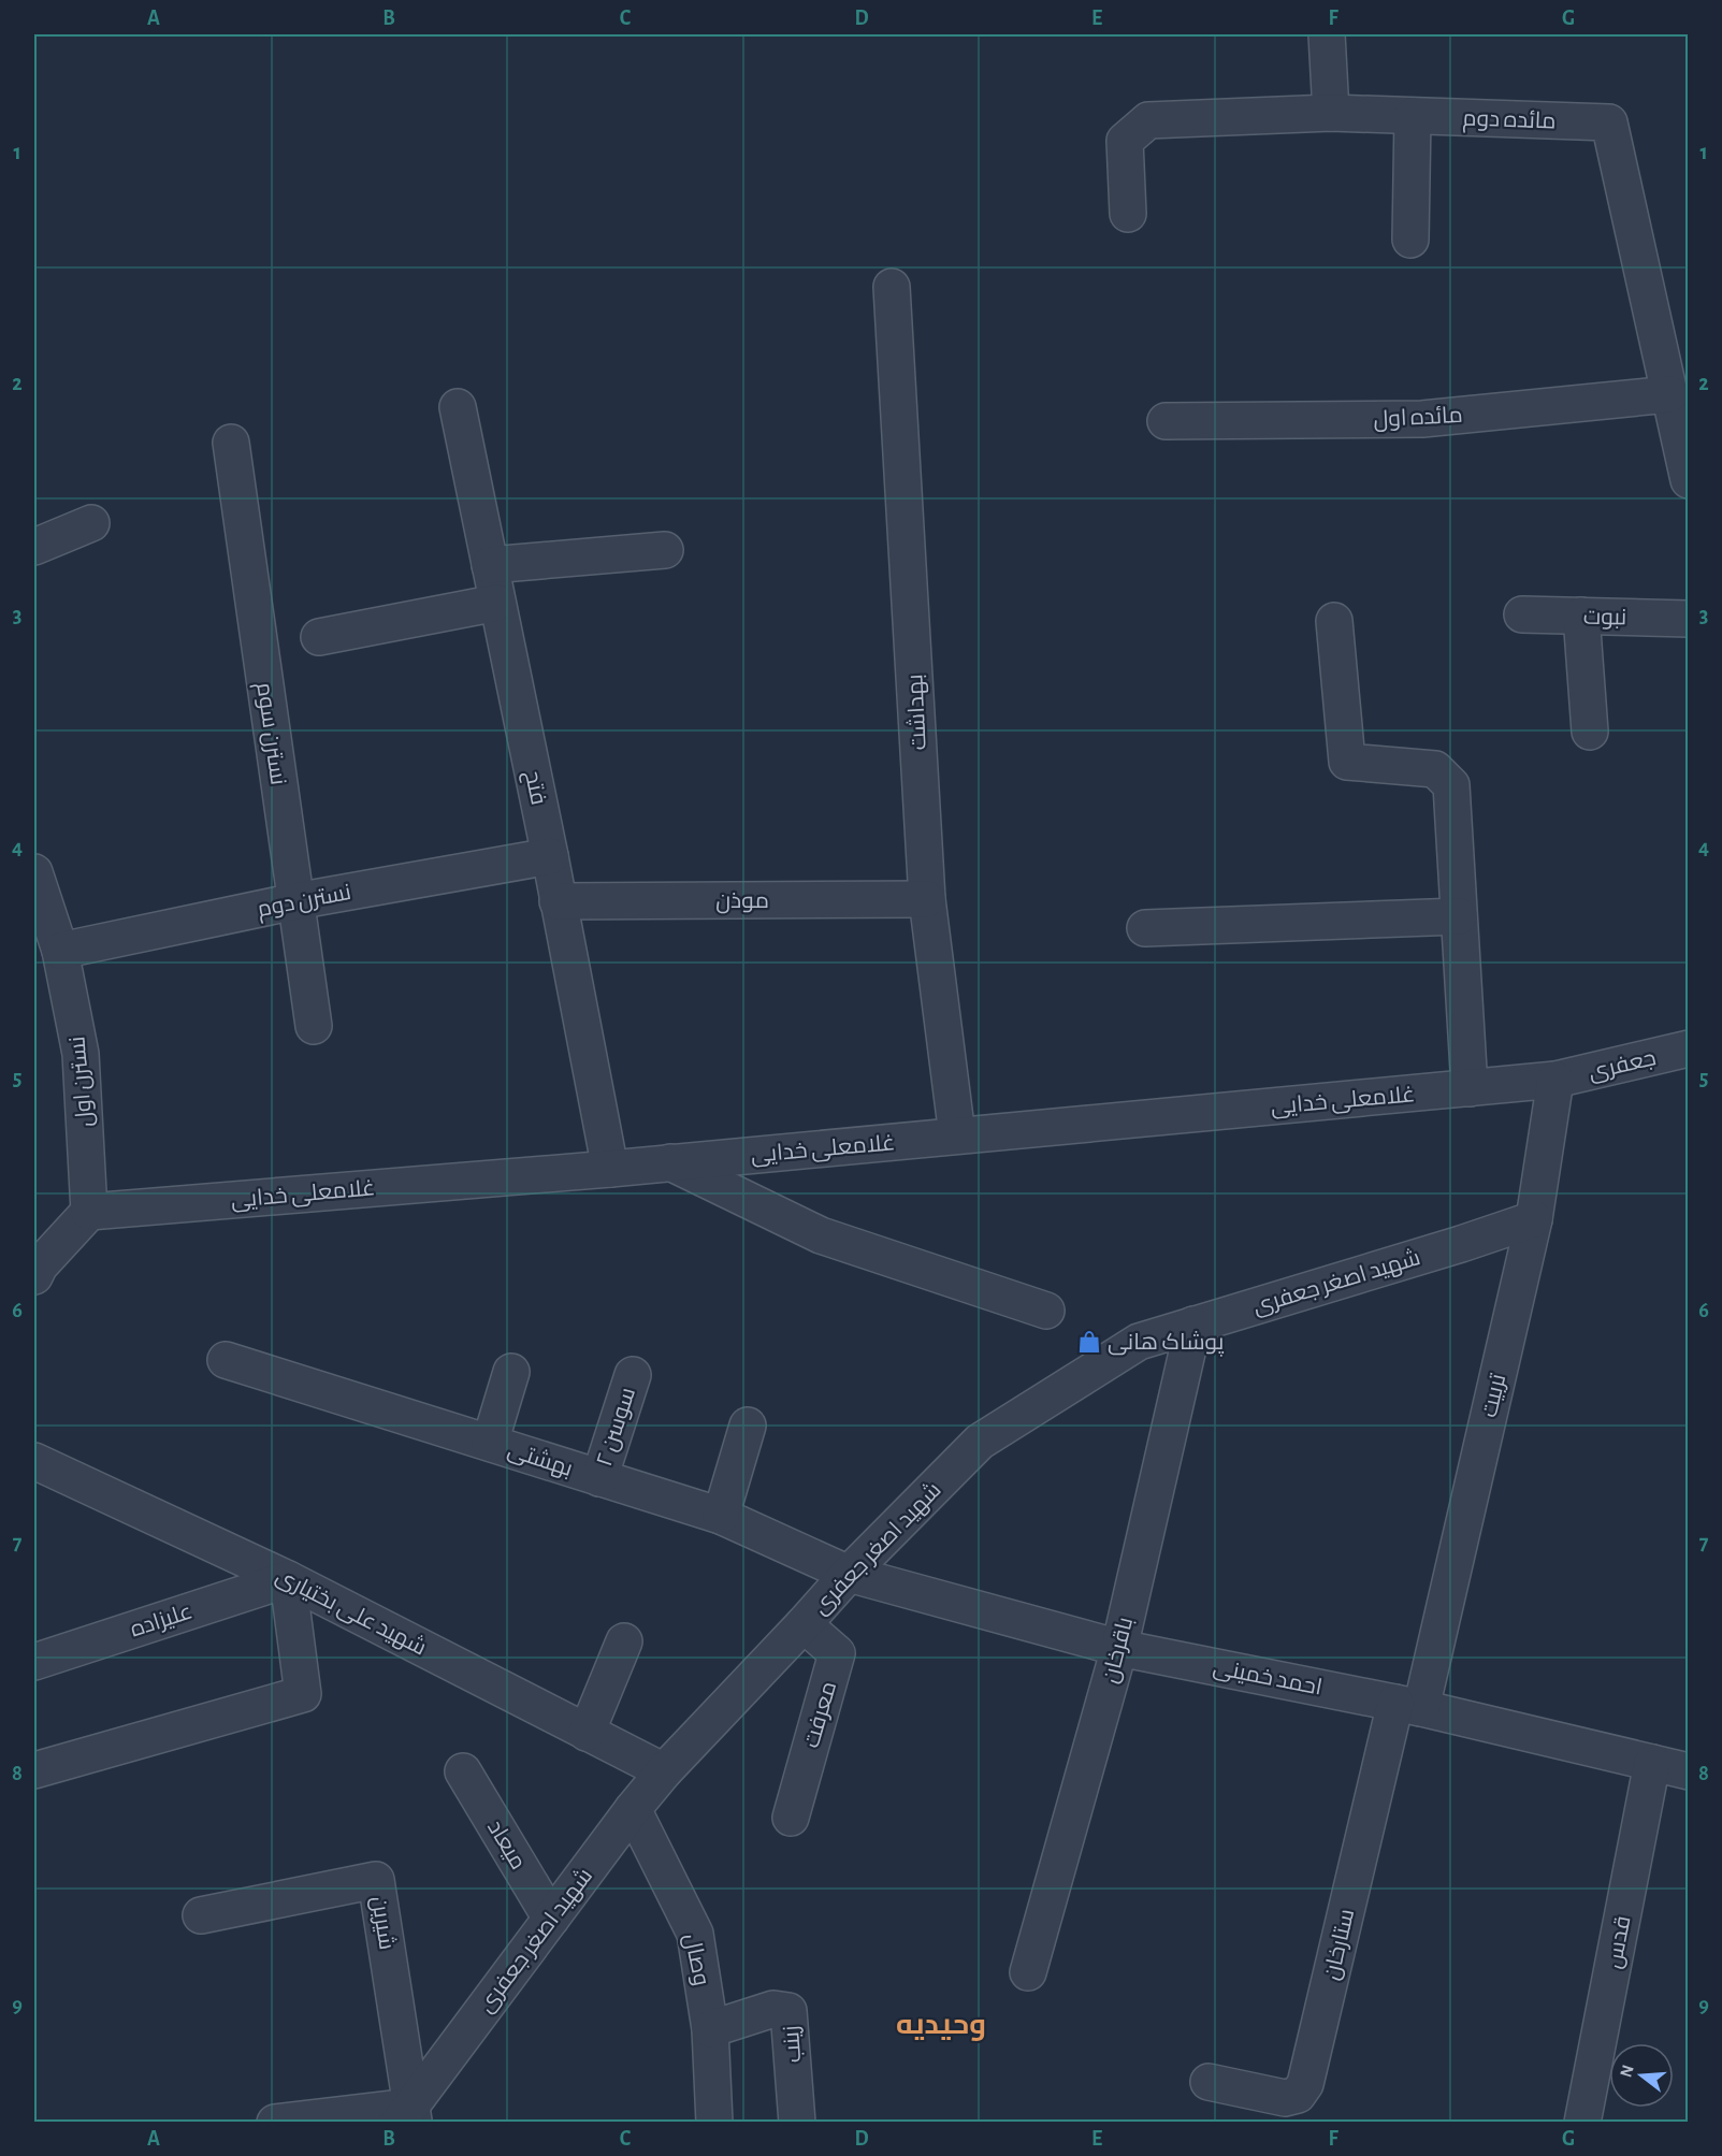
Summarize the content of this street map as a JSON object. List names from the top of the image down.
{
  "streets": {
    "street": [
      "مائده دوم",
      "مائده اول",
      "نبوت",
      "بهداشت",
      "نسترن سوم",
      "فتح",
      "نسترن دوم",
      "موذن",
      "جعفری",
      "نسترن اول",
      "غلامعلی خدایی",
      "شهید اصغر جعفری",
      "تربیت",
      "سوسن ۲",
      "بهشتی",
      "شهید علی بختیاری",
      "علیزاده",
      "باقرخان",
      "احمد خمینی",
      "معرفت",
      "میعاد",
      "شیرین",
      "قدس",
      "ستارخان",
      "وصال",
      "زینب"
    ]
  },
  "crossings": [
    ["مائده دوم", "مائده اول"],
    ["بهداشت", "موذن"],
    ["بهداشت", "غلامعلی خدایی"],
    ["نسترن سوم", "نسترن دوم"],
    ["فتح", "نسترن دوم"],
    ["فتح", "موذن"],
    ["فتح", "غلامعلی خدایی"],
    ["نسترن دوم", "نسترن اول"],
    ["جعفری", "غلامعلی خدایی"],
    ["جعفری", "تربیت"],
    ["نسترن اول", "غلامعلی خدایی"],
    ["غلامعلی خدایی", "تربیت"],
    ["شهید اصغر جعفری", "تربیت"],
    ["شهید اصغر جعفری", "بهشتی"],
    ["شهید اصغر جعفری", "شهید علی بختیاری"],
    ["شهید اصغر جعفری", "باقرخان"],
    ["شهید اصغر جعفری", "احمد خمینی"],
    ["شهید اصغر جعفری", "معرفت"],
    ["شهید اصغر جعفری", "میعاد"],
    ["شهید اصغر جعفری", "شیرین"],
    ["شهید اصغر جعفری", "وصال"],
    ["تربیت", "احمد خمینی"],
    ["تربیت", "ستارخان"],
    ["سوسن ۲", "بهشتی"],
    ["بهشتی", "احمد خمینی"],
    ["شهید علی بختیاری", "علیزاده"],
    ["باقرخان", "احمد خمینی"],
    ["احمد خمینی", "قدس"],
    ["احمد خمینی", "ستارخان"],
    ["وصال", "زینب"]
  ],
  "districts": ["وحیدیه"],
  "places": {
    "shop": ["پوشاک هانی"]
  },
  "north": "left",
  "grid": {
    "columns": [
      "A",
      "B",
      "C",
      "D",
      "E",
      "F",
      "G"
    ],
    "rows": [
      "1",
      "2",
      "3",
      "4",
      "5",
      "6",
      "7",
      "8",
      "9"
    ]
  }
}
